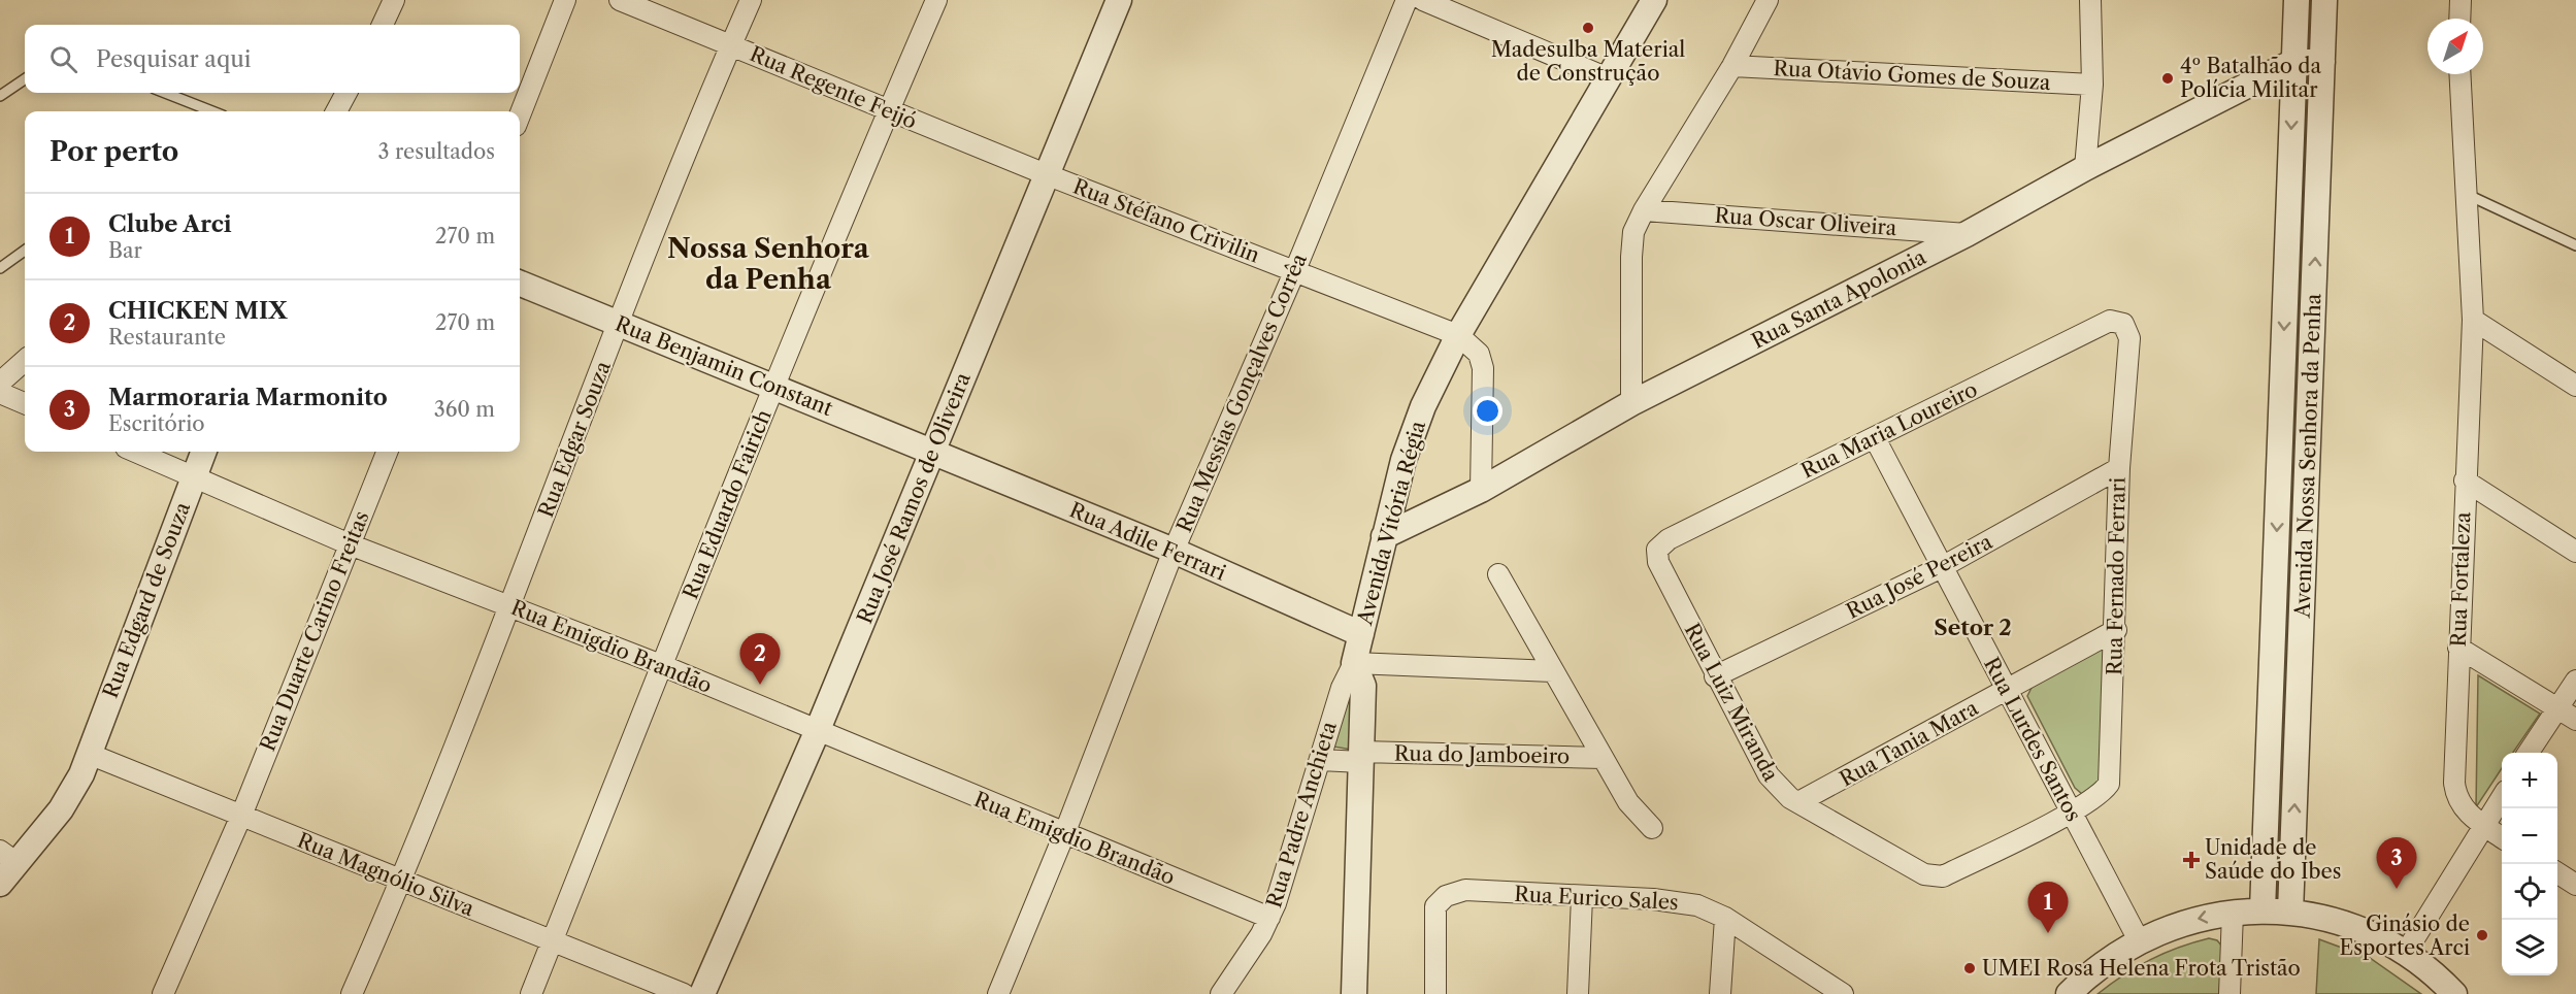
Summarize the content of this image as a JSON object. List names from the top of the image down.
{
  "streets": {
    "street": [
      "Rua Otávio Gomes de Souza",
      "Rua Regente Feijó",
      "Rua Stéfano Crivilin",
      "Rua Oscar Oliveira",
      "Rua Santa Apolonia",
      "Rua Benjamin Constant",
      "Rua Messias Gonçalves Corrêa",
      "Rua Maria Loureiro",
      "Rua Edgar Souza",
      "Avenida Nossa Senhora da Penha",
      "Rua José Ramos de Oliveira",
      "Rua Eduardo Fairich",
      "Avenida Vitória Régia",
      "Rua Adile Ferrari",
      "Rua José Pereira",
      "Rua Fernado Ferrari",
      "Rua Fortaleza",
      "Rua Edgard de Souza",
      "Rua Duarte Carino Freitas",
      "Rua Emigdio Brandão",
      "Rua Luiz Miranda",
      "Rua Lurdes Santos",
      "Rua Tania Mara",
      "Rua do Jamboeiro",
      "Rua Padre Anchieta",
      "Rua Magnólio Silva",
      "Rua Eurico Sales"
    ]
  },
  "crossings": [
    ["Rua Regente Feijó", "Rua Stéfano Crivilin"],
    ["Rua Regente Feijó", "Rua Edgar Souza"],
    ["Rua Regente Feijó", "Rua José Ramos de Oliveira"],
    ["Rua Regente Feijó", "Rua Eduardo Fairich"],
    ["Rua Stéfano Crivilin", "Rua Messias Gonçalves Corrêa"],
    ["Rua Stéfano Crivilin", "Rua José Ramos de Oliveira"],
    ["Rua Stéfano Crivilin", "Avenida Vitória Régia"],
    ["Rua Oscar Oliveira", "Rua Santa Apolonia"],
    ["Rua Santa Apolonia", "Avenida Nossa Senhora da Penha"],
    ["Rua Santa Apolonia", "Avenida Vitória Régia"],
    ["Rua Benjamin Constant", "Rua Edgar Souza"],
    ["Rua Benjamin Constant", "Rua José Ramos de Oliveira"],
    ["Rua Benjamin Constant", "Rua Eduardo Fairich"],
    ["Rua Benjamin Constant", "Rua Adile Ferrari"],
    ["Rua Messias Gonçalves Corrêa", "Rua Adile Ferrari"],
    ["Rua Messias Gonçalves Corrêa", "Rua Emigdio Brandão"],
    ["Rua Maria Loureiro", "Rua Fernado Ferrari"],
    ["Rua Maria Loureiro", "Rua Luiz Miranda"],
    ["Rua Maria Loureiro", "Rua Lurdes Santos"],
    ["Rua Edgar Souza", "Rua Emigdio Brandão"],
    ["Rua Edgar Souza", "Rua Magnólio Silva"],
    ["Rua José Ramos de Oliveira", "Rua Adile Ferrari"],
    ["Rua José Ramos de Oliveira", "Rua Emigdio Brandão"],
    ["Rua Eduardo Fairich", "Rua Emigdio Brandão"],
    ["Rua Eduardo Fairich", "Rua Magnólio Silva"],
    ["Avenida Vitória Régia", "Rua Adile Ferrari"],
    ["Avenida Vitória Régia", "Rua Padre Anchieta"],
    ["Rua José Pereira", "Rua Fernado Ferrari"],
    ["Rua José Pereira", "Rua Luiz Miranda"],
    ["Rua José Pereira", "Rua Lurdes Santos"],
    ["Rua Fernado Ferrari", "Rua Luiz Miranda"],
    ["Rua Fernado Ferrari", "Rua Lurdes Santos"],
    ["Rua Fernado Ferrari", "Rua Tania Mara"],
    ["Rua Edgard de Souza", "Rua Emigdio Brandão"],
    ["Rua Edgard de Souza", "Rua Magnólio Silva"],
    ["Rua Duarte Carino Freitas", "Rua Emigdio Brandão"],
    ["Rua Duarte Carino Freitas", "Rua Magnólio Silva"],
    ["Rua Emigdio Brandão", "Rua Padre Anchieta"],
    ["Rua Luiz Miranda", "Rua Lurdes Santos"],
    ["Rua Luiz Miranda", "Rua Tania Mara"],
    ["Rua Lurdes Santos", "Rua Tania Mara"],
    ["Rua do Jamboeiro", "Rua Padre Anchieta"]
  ],
  "districts": ["Nossa Senhora da Penha", "Setor 2"],
  "places": {
    "other": [
      "Madesulba Material de Construção",
      "4º Batalhão da Polícia Militar",
      "Ginásio de Esportes Arci",
      "UMEI Rosa Helena Frota Tristão"
    ],
    "health": ["Unidade de Saúde do Ibes"]
  },
  "north": "top right",
  "page": {
    "search": "Pesquisar aqui",
    "heading": ["Por perto", "3 resultados"],
    "list": [
      {
        "mark": "1",
        "name": "Clube Arci",
        "note": "Bar",
        "value": "270 m"
      },
      {
        "mark": "2",
        "name": "CHICKEN MIX",
        "note": "Restaurante",
        "value": "270 m"
      },
      {
        "mark": "3",
        "name": "Marmoraria Marmonito",
        "note": "Escritório",
        "value": "360 m"
      }
    ],
    "pins": ["2", "3", "1"],
    "map_buttons": ["+", "−"]
  }
}
